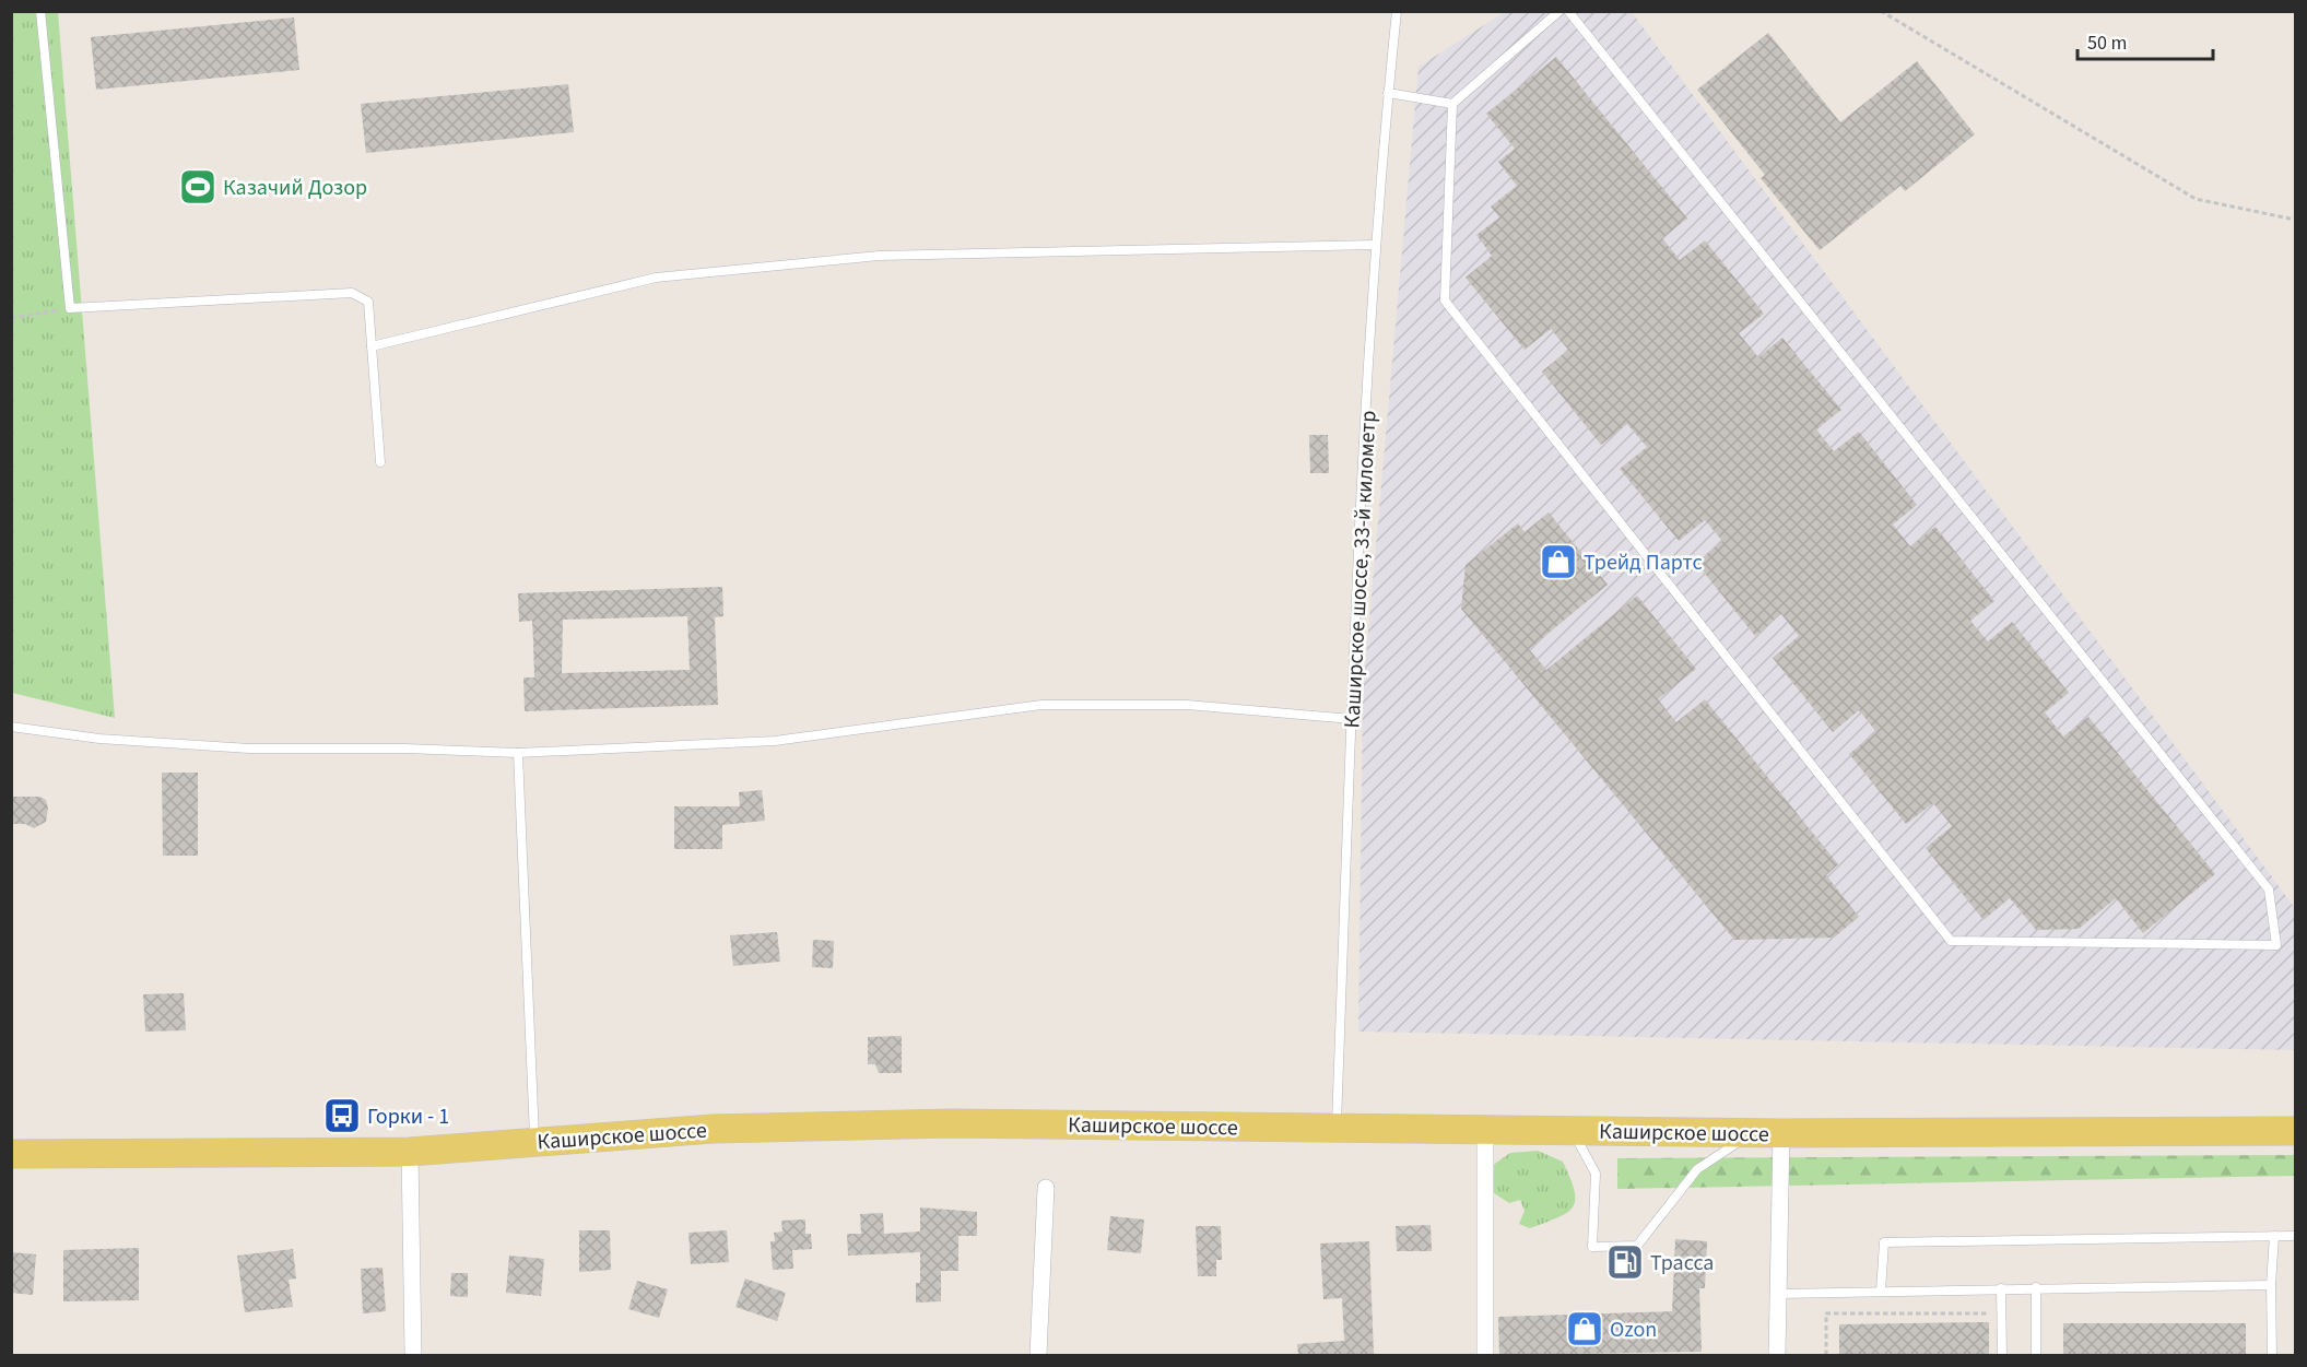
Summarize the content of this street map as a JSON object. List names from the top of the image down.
{
  "streets": {
    "main road": ["Каширское шоссе"],
    "lane": ["Каширское шоссе, 33-й километр"]
  },
  "crossings": [
    ["Каширское шоссе, 33-й километр", "Каширское шоссе"]
  ],
  "places": {
    "sports": ["Казачий Дозор"],
    "shop": ["Трейд Партс", "Ozon"],
    "bus stop": ["Горки - 1"],
    "fuel station": ["Трасса"]
  },
  "scale_bar": "50 m"
}
